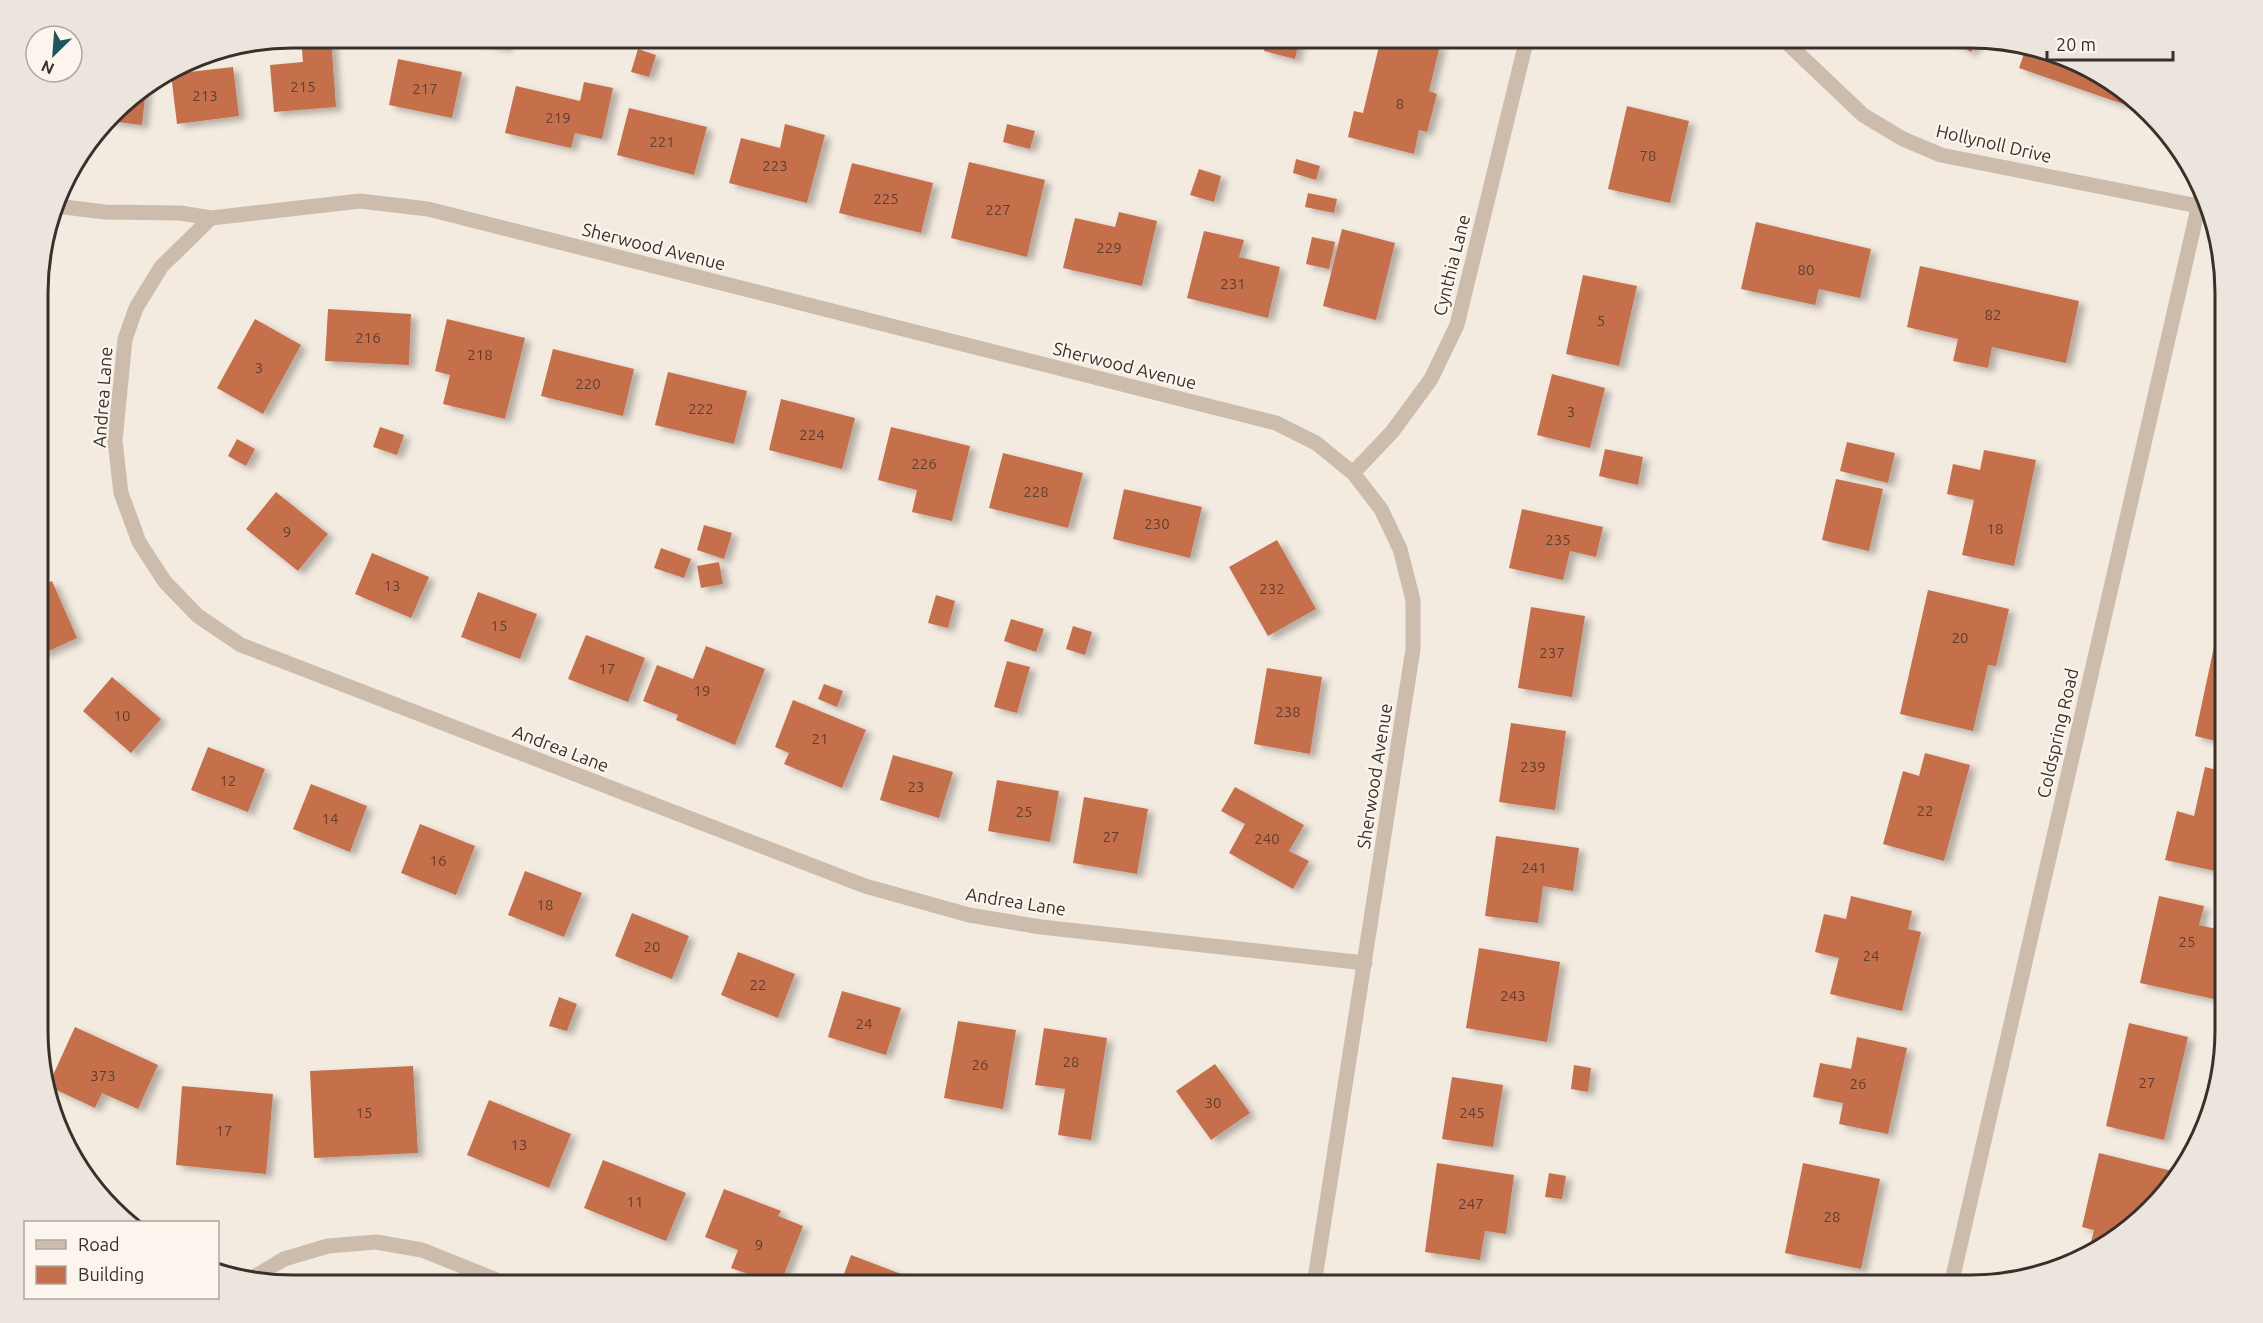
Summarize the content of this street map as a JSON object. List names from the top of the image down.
{
  "streets": {
    "street": [
      "Hollynoll Drive",
      "Sherwood Avenue",
      "Cynthia Lane",
      "Andrea Lane",
      "Coldspring Road"
    ]
  },
  "crossings": [
    ["Sherwood Avenue", "Cynthia Lane"],
    ["Sherwood Avenue", "Andrea Lane"]
  ],
  "house_numbers": [
    "215",
    "217",
    "213",
    "8",
    "219",
    "221",
    "78",
    "223",
    "225",
    "227",
    "229",
    "80",
    "231",
    "82",
    "5",
    "216",
    "218",
    "3",
    "220",
    "222",
    "3",
    "224",
    "226",
    "228",
    "230",
    "18",
    "9",
    "235",
    "13",
    "232",
    "15",
    "20",
    "237",
    "17",
    "19",
    "238",
    "10",
    "21",
    "239",
    "12",
    "23",
    "22",
    "25",
    "14",
    "27",
    "240",
    "16",
    "241",
    "18",
    "25",
    "20",
    "24",
    "22",
    "243",
    "24",
    "28",
    "26",
    "373",
    "27",
    "26",
    "30",
    "15",
    "245",
    "17",
    "13",
    "11",
    "247",
    "28",
    "9"
  ],
  "legend": ["Road", "Building"],
  "scale_bar": "20 m",
  "north": "bottom left"
}
